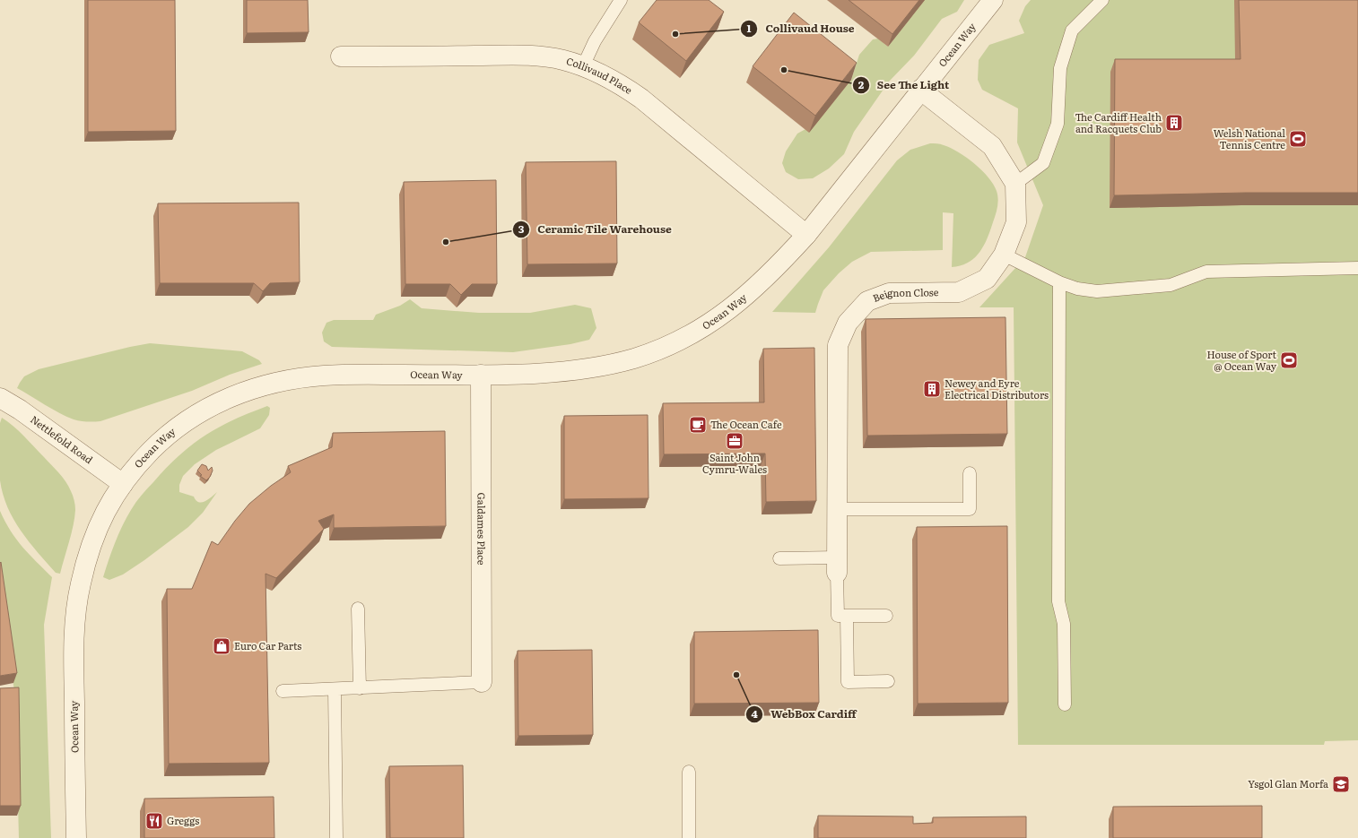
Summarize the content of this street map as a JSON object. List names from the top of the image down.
{
  "streets": {
    "street": [
      "Ocean Way",
      "Collivaud Place",
      "Beignon Close",
      "Nettlefold Road",
      "Galdames Place"
    ]
  },
  "crossings": [
    ["Ocean Way", "Collivaud Place"],
    ["Ocean Way", "Nettlefold Road"],
    ["Ocean Way", "Galdames Place"]
  ],
  "places": {
    "other": [
      "Collivaud House",
      "See The Light",
      "Ceramic Tile Warehouse",
      "WebBox Cardiff"
    ],
    "building": ["The Cardiff Health and Racquets Club", "Newey and Eyre Electrical Distributors"],
    "sports": ["Welsh National Tennis Centre", "House of Sport @ Ocean Way"],
    "cafe": ["The Ocean Cafe"],
    "office": ["Saint John Cymru-Wales"],
    "shop": ["Euro Car Parts"],
    "school or university": ["Ysgol Glan Morfa"],
    "restaurant": ["Greggs"]
  }
}
